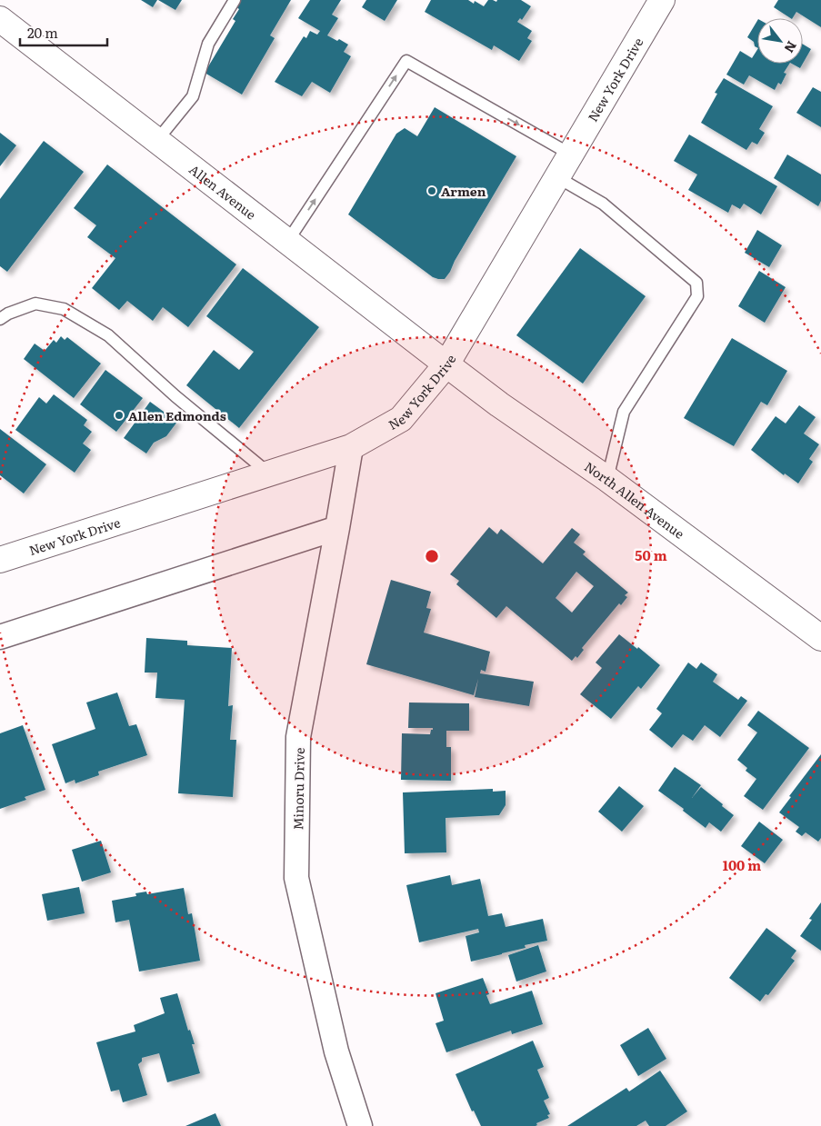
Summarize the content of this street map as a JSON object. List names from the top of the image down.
{
  "streets": {
    "street": [
      "New York Drive",
      "Allen Avenue",
      "North Allen Avenue",
      "Minoru Drive"
    ]
  },
  "crossings": [
    ["New York Drive", "Allen Avenue"],
    ["New York Drive", "North Allen Avenue"],
    ["New York Drive", "Minoru Drive"],
    ["Allen Avenue", "North Allen Avenue"]
  ],
  "places": ["Armen", "Allen Edmonds"],
  "scale_bar": "20 m",
  "north": "bottom right",
  "rings": ["50 m", "100 m"]
}
